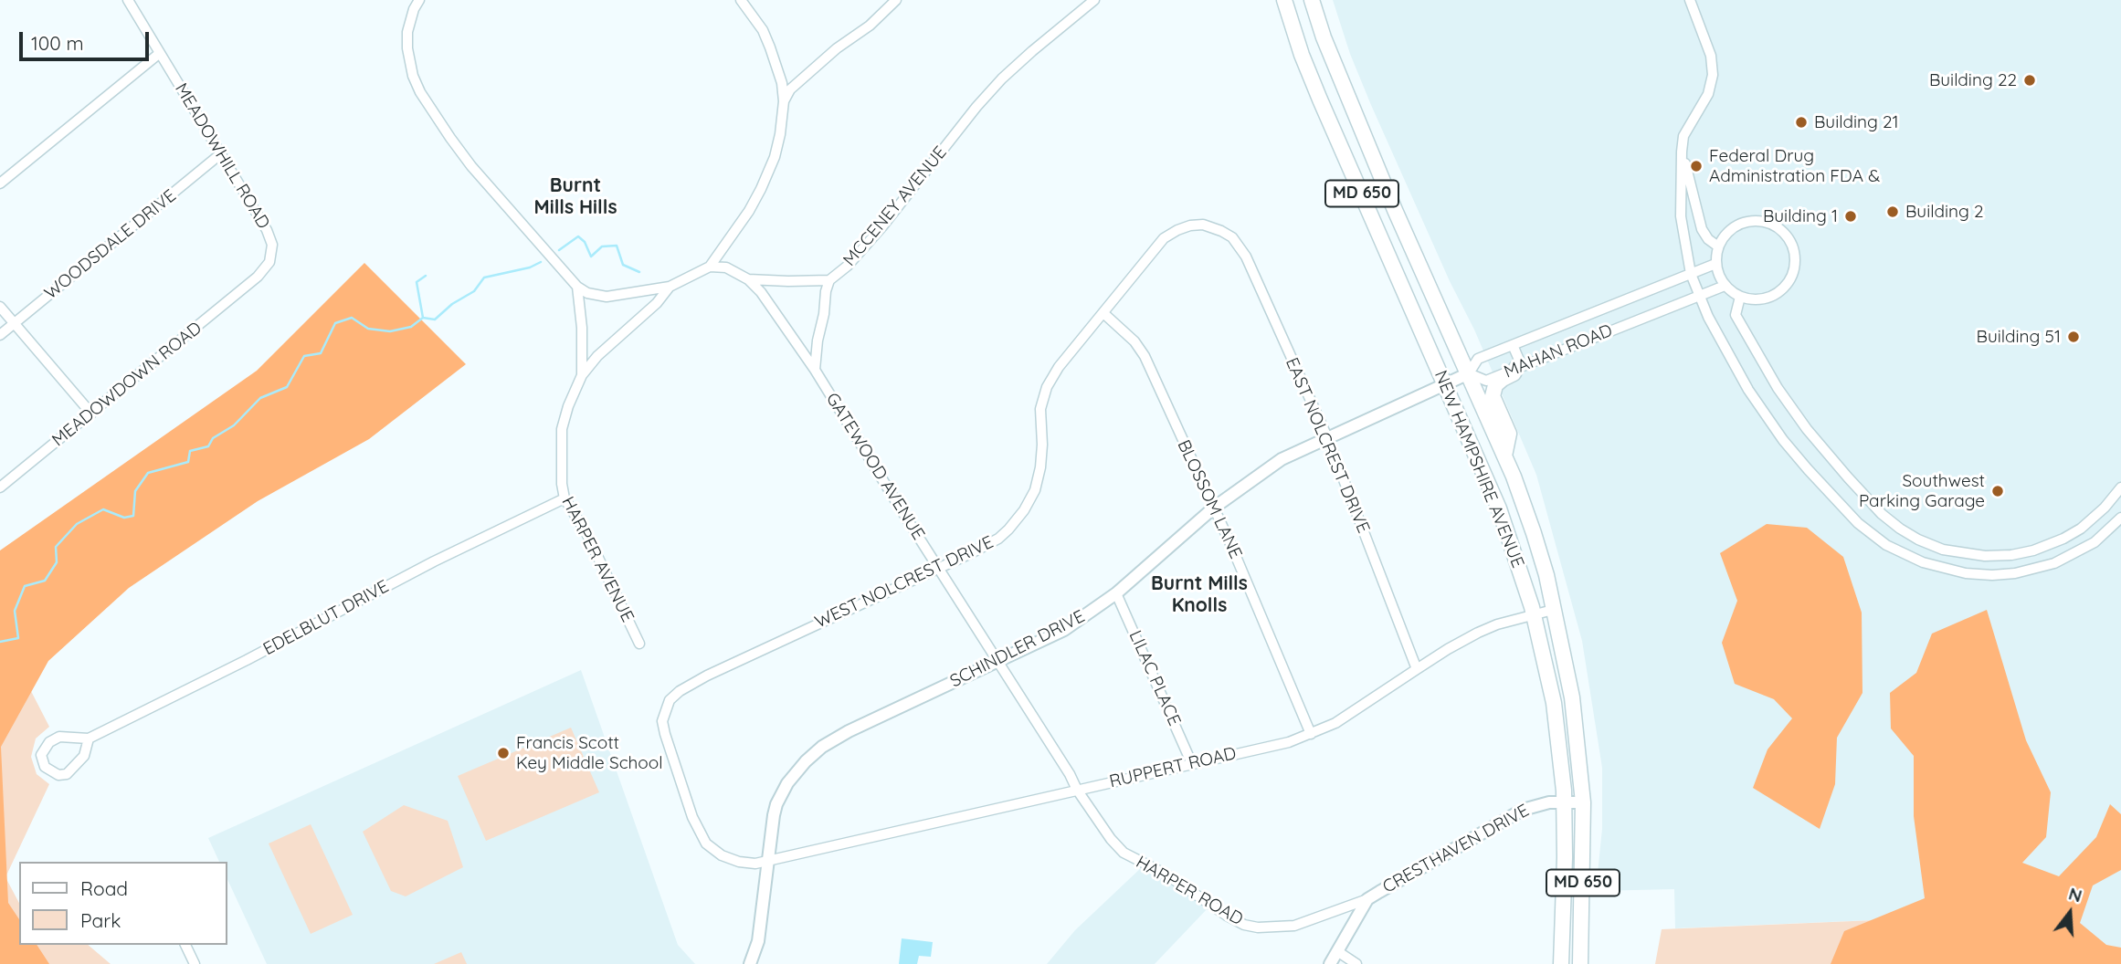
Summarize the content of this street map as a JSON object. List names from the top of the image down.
{
  "streets": {
    "main road": ["MD 650", "NEW HAMPSHIRE AVENUE"],
    "street": [
      "MEADOWHILL ROAD",
      "MCCENEY AVENUE",
      "WOODSDALE DRIVE",
      "MAHAN ROAD",
      "MEADOWDOWN ROAD",
      "EAST NOLCREST DRIVE",
      "GATEWOOD AVENUE",
      "BLOSSOM LANE",
      "HARPER AVENUE",
      "WEST NOLCREST DRIVE",
      "EDELBLUT DRIVE",
      "SCHINDLER DRIVE",
      "LILAC PLACE",
      "RUPPERT ROAD",
      "CRESTHAVEN DRIVE",
      "HARPER ROAD"
    ]
  },
  "crossings": [
    ["MEADOWHILL ROAD", "WOODSDALE DRIVE"],
    ["MEADOWHILL ROAD", "MEADOWDOWN ROAD"],
    ["MCCENEY AVENUE", "GATEWOOD AVENUE"],
    ["MAHAN ROAD", "NEW HAMPSHIRE AVENUE"],
    ["MAHAN ROAD", "SCHINDLER DRIVE"],
    ["EAST NOLCREST DRIVE", "WEST NOLCREST DRIVE"],
    ["EAST NOLCREST DRIVE", "SCHINDLER DRIVE"],
    ["EAST NOLCREST DRIVE", "RUPPERT ROAD"],
    ["GATEWOOD AVENUE", "WEST NOLCREST DRIVE"],
    ["GATEWOOD AVENUE", "SCHINDLER DRIVE"],
    ["GATEWOOD AVENUE", "RUPPERT ROAD"],
    ["GATEWOOD AVENUE", "HARPER ROAD"],
    ["NEW HAMPSHIRE AVENUE", "SCHINDLER DRIVE"],
    ["NEW HAMPSHIRE AVENUE", "RUPPERT ROAD"],
    ["NEW HAMPSHIRE AVENUE", "CRESTHAVEN DRIVE"],
    ["BLOSSOM LANE", "WEST NOLCREST DRIVE"],
    ["BLOSSOM LANE", "SCHINDLER DRIVE"],
    ["BLOSSOM LANE", "RUPPERT ROAD"],
    ["HARPER AVENUE", "EDELBLUT DRIVE"],
    ["WEST NOLCREST DRIVE", "SCHINDLER DRIVE"],
    ["WEST NOLCREST DRIVE", "RUPPERT ROAD"],
    ["SCHINDLER DRIVE", "LILAC PLACE"],
    ["SCHINDLER DRIVE", "RUPPERT ROAD"],
    ["LILAC PLACE", "RUPPERT ROAD"],
    ["RUPPERT ROAD", "HARPER ROAD"],
    ["CRESTHAVEN DRIVE", "HARPER ROAD"]
  ],
  "districts": ["Burnt Mills Hills", "Burnt Mills Knolls"],
  "places": [
    "Building 22",
    "Building 21",
    "Federal Drug Administration FDA &",
    "Building 2",
    "Building 1",
    "Building 51",
    "Southwest Parking Garage",
    "Francis Scott Key Middle School"
  ],
  "legend": ["Road", "Park"],
  "scale_bar": "100 m",
  "north": "top"
}
